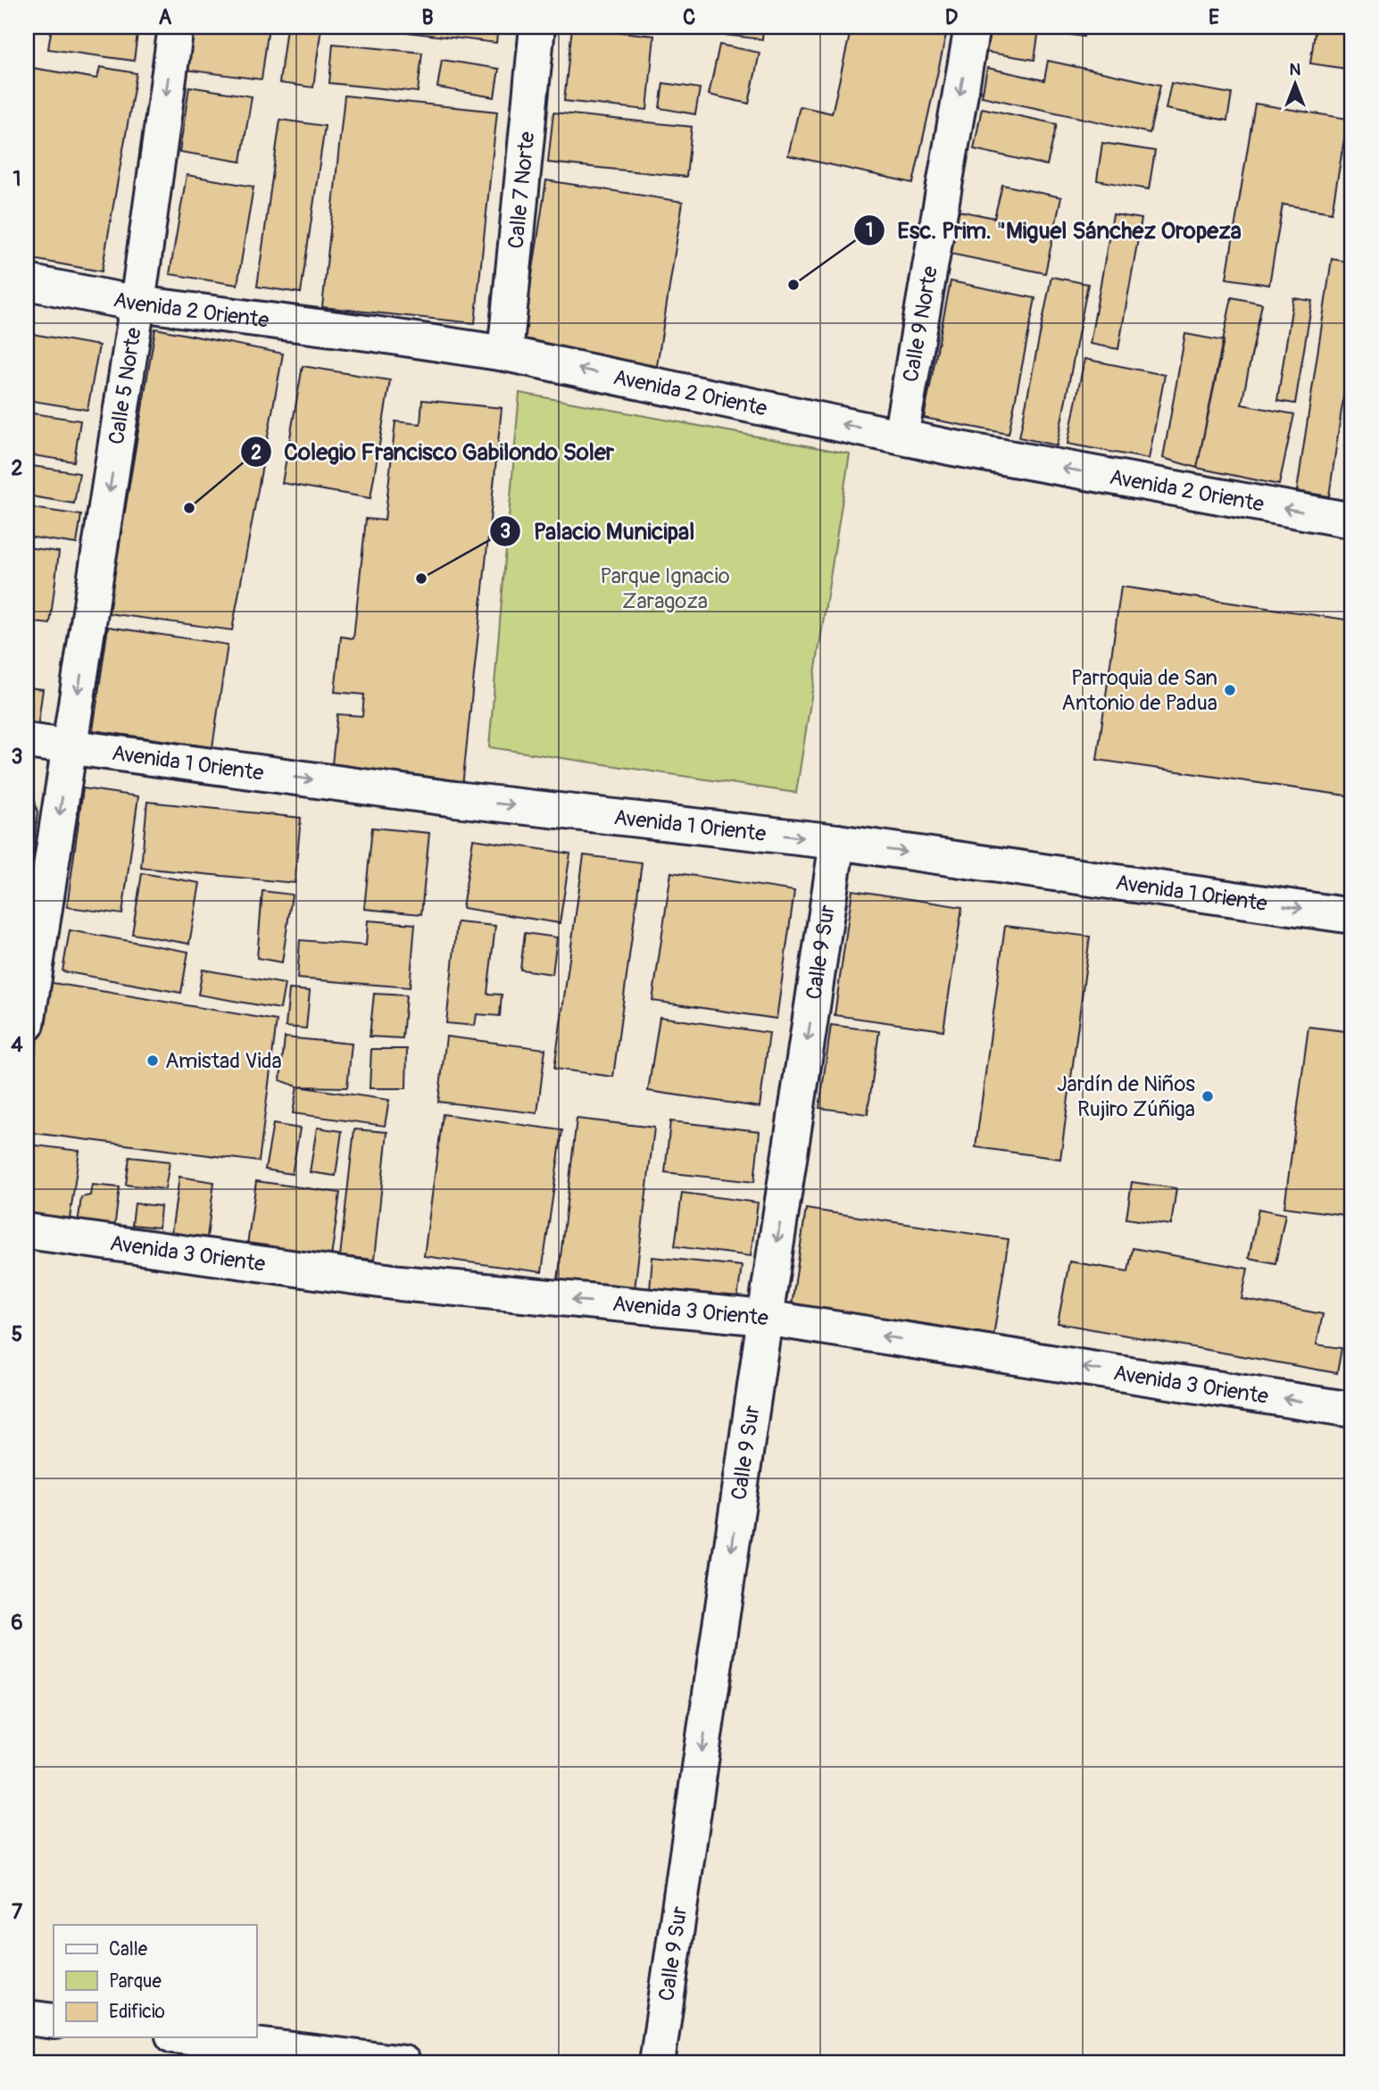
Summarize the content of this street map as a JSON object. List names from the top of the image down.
{
  "streets": {
    "street": [
      "Calle 7 Norte",
      "Avenida 2 Oriente",
      "Calle 9 Norte",
      "Calle 5 Norte",
      "Avenida 1 Oriente",
      "Calle 9 Sur",
      "Avenida 3 Oriente"
    ]
  },
  "crossings": [
    ["Calle 7 Norte", "Avenida 2 Oriente"],
    ["Avenida 2 Oriente", "Calle 9 Norte"],
    ["Avenida 2 Oriente", "Calle 5 Norte"],
    ["Calle 5 Norte", "Avenida 1 Oriente"],
    ["Avenida 1 Oriente", "Calle 9 Sur"],
    ["Calle 9 Sur", "Avenida 3 Oriente"]
  ],
  "one_way": [
    "Avenida 2 Oriente",
    "Calle 9 Norte",
    "Calle 5 Norte",
    "Avenida 1 Oriente",
    "Calle 9 Sur",
    "Avenida 3 Oriente"
  ],
  "parks": ["Parque Ignacio Zaragoza"],
  "places": [
    "Esc. Prim. \"Miguel Sánchez Oropeza",
    "Colegio Francisco Gabilondo Soler",
    "Palacio Municipal",
    "Parroquia de San Antonio de Padua",
    "Amistad Vida",
    "Jardín de Niños Rujiro Zúñiga"
  ],
  "legend": ["Calle", "Parque", "Edificio"],
  "north": "top",
  "grid": {
    "columns": [
      "A",
      "B",
      "C",
      "D",
      "E"
    ],
    "rows": [
      "1",
      "2",
      "3",
      "4",
      "5",
      "6",
      "7"
    ]
  }
}
